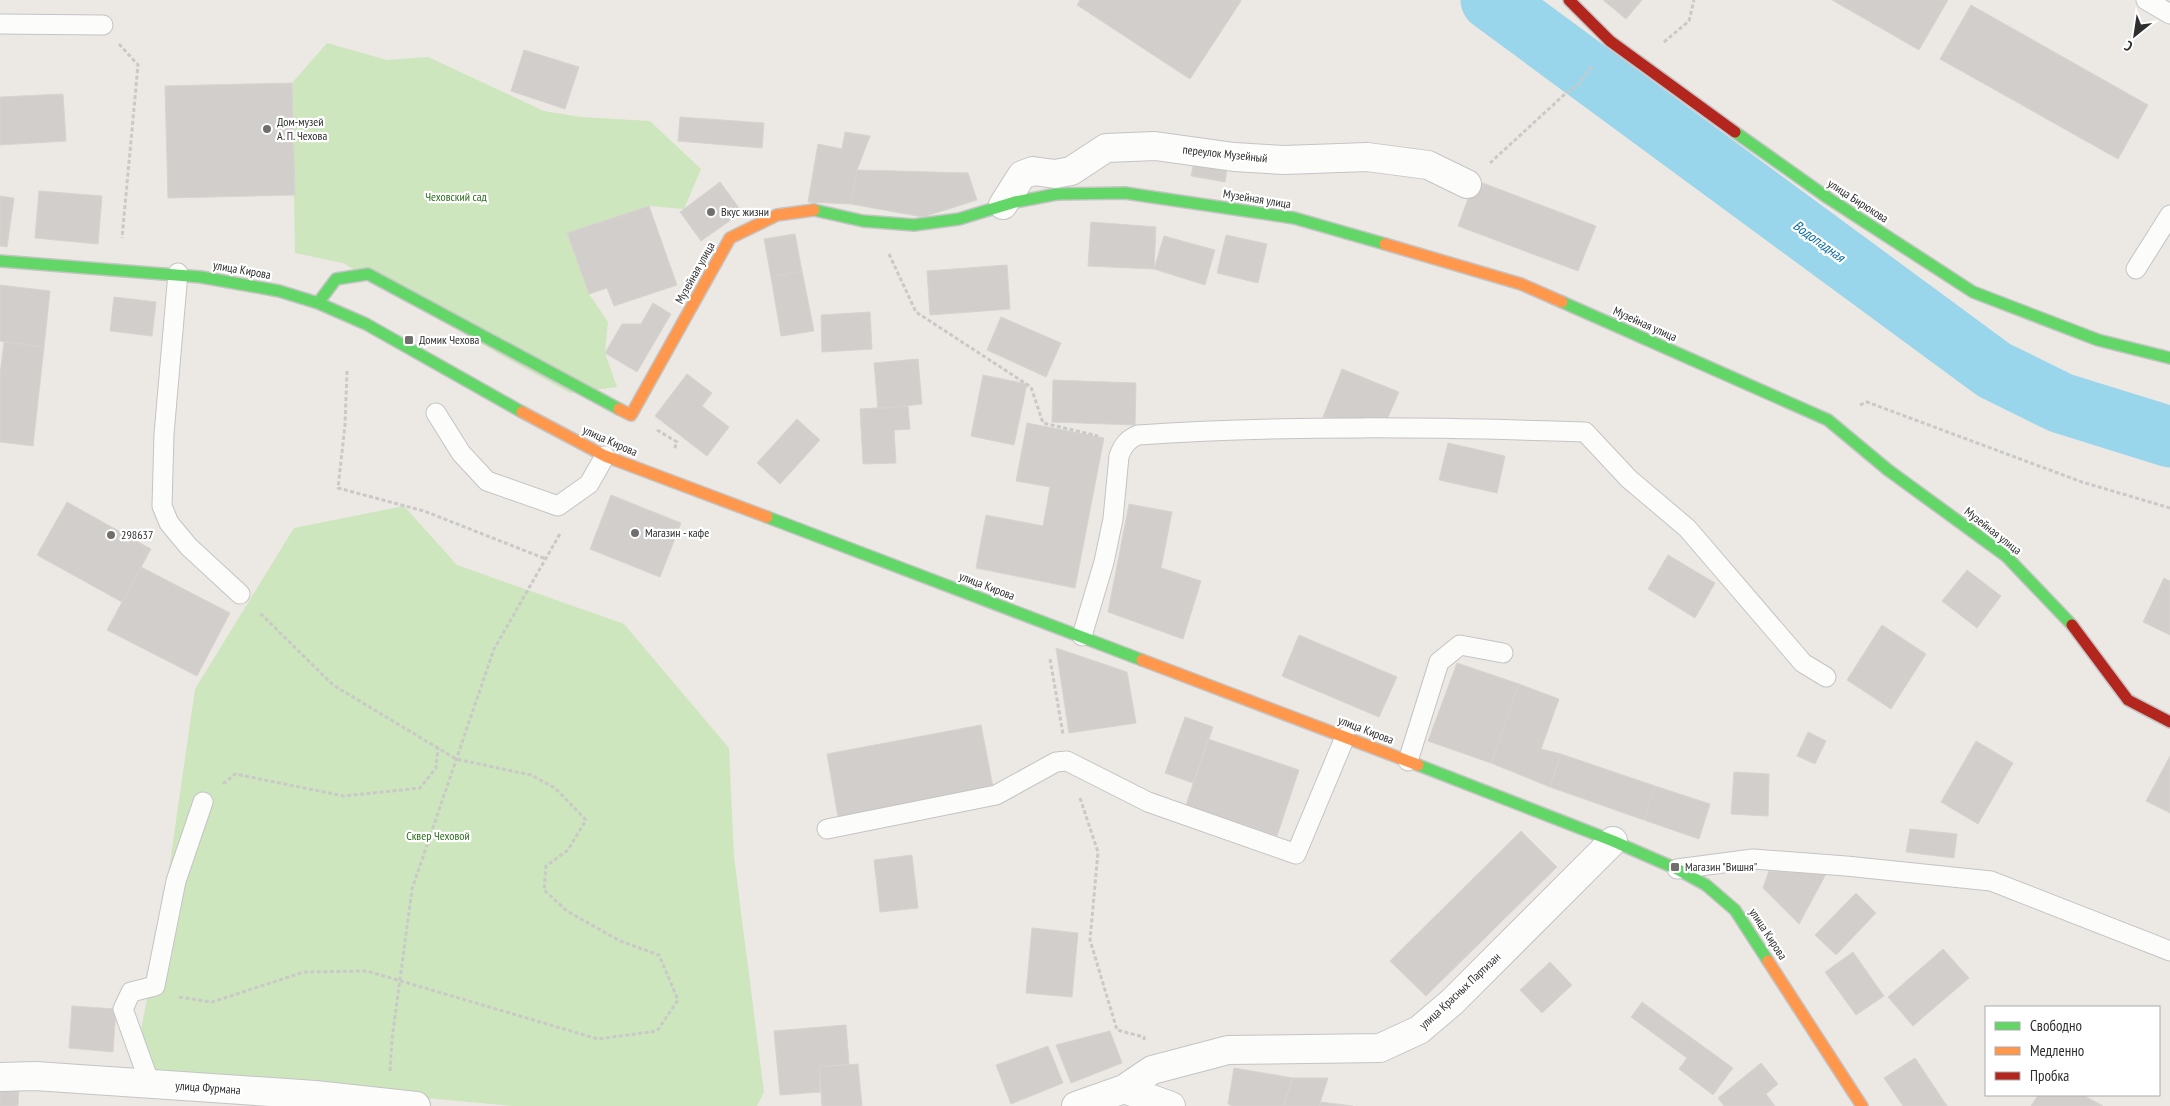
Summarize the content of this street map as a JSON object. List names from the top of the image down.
{
  "streets": {
    "street": [
      "переулок Музейный",
      "Музейная улица",
      "улица Бирюкова",
      "улица Кирова",
      "улица Красных Партизан",
      "улица Фурмана"
    ]
  },
  "crossings": [
    ["переулок Музейный", "Музейная улица"],
    ["Музейная улица", "улица Кирова"],
    ["улица Кирова", "улица Красных Партизан"]
  ],
  "water": ["Водопадная"],
  "parks": ["Чеховский сад", "Сквер Чеховой"],
  "places": {
    "other": [
      "Дом-музей А. П. Чехова",
      "Вкус жизни",
      "Магазин - кафе",
      "298637"
    ],
    "transit": ["Домик Чехова", "Магазин \"Вишня\""]
  },
  "legend": ["Свободно", "Медленно", "Пробка"],
  "north": "bottom left"
}
